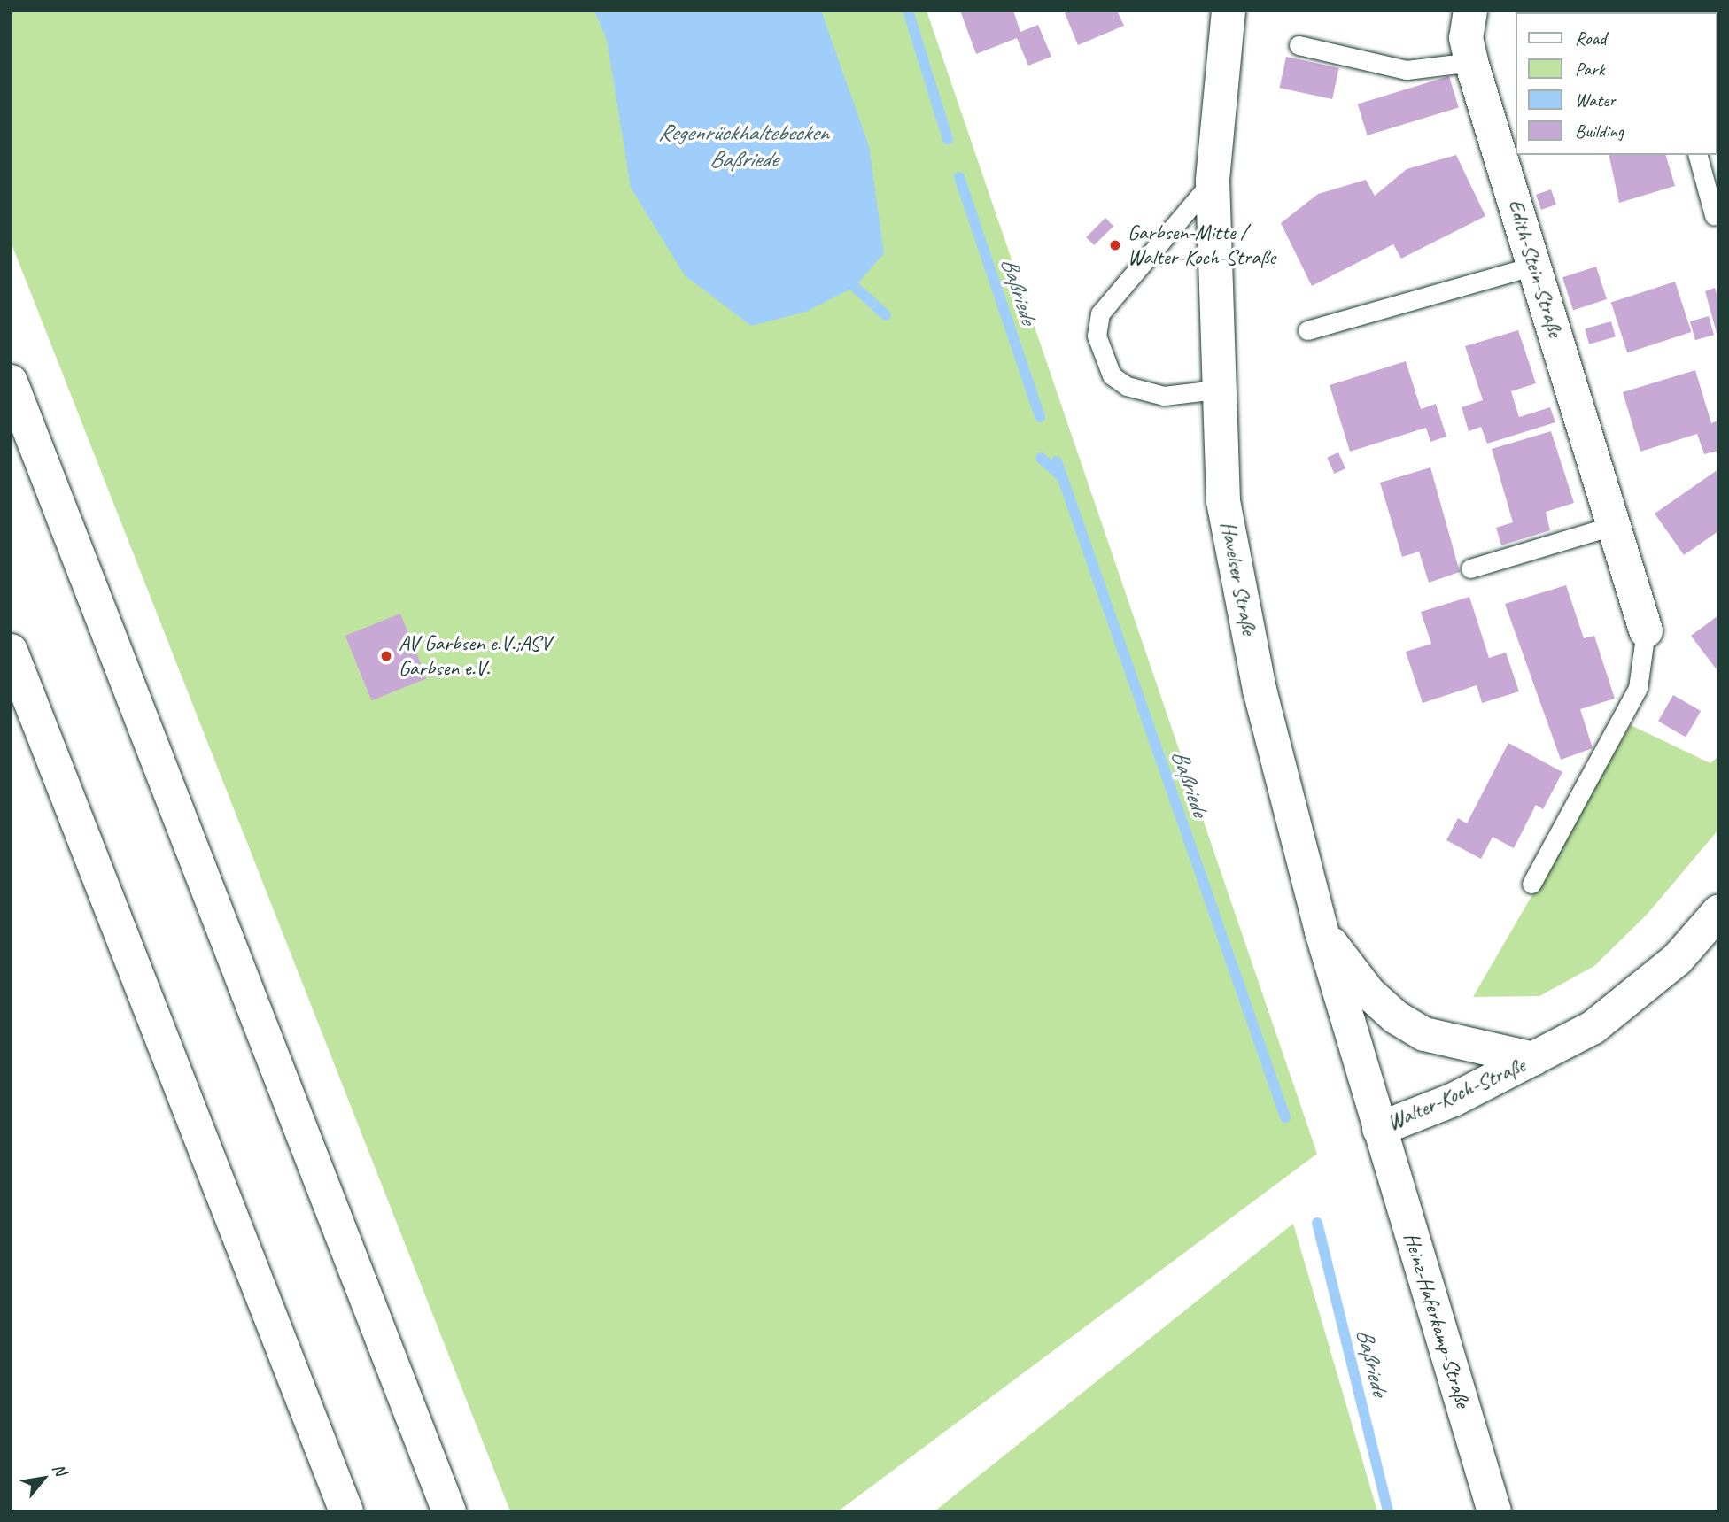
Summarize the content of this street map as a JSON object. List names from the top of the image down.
{
  "streets": {
    "main road": [
      "Edith-Stein-Straße",
      "Havelser Straße",
      "Walter-Koch-Straße",
      "Heinz-Haferkamp-Straße"
    ]
  },
  "crossings": [
    ["Havelser Straße", "Walter-Koch-Straße"],
    ["Havelser Straße", "Heinz-Haferkamp-Straße"],
    ["Walter-Koch-Straße", "Heinz-Haferkamp-Straße"]
  ],
  "water": ["Regenrückhaltebecken Baßriede", "Baßriede"],
  "places": ["Garbsen-Mitte / Walter-Koch-Straße", "AV Garbsen e.V.;ASV Garbsen e.V."],
  "legend": [
    "Road",
    "Park",
    "Water",
    "Building"
  ],
  "north": "top right"
}
